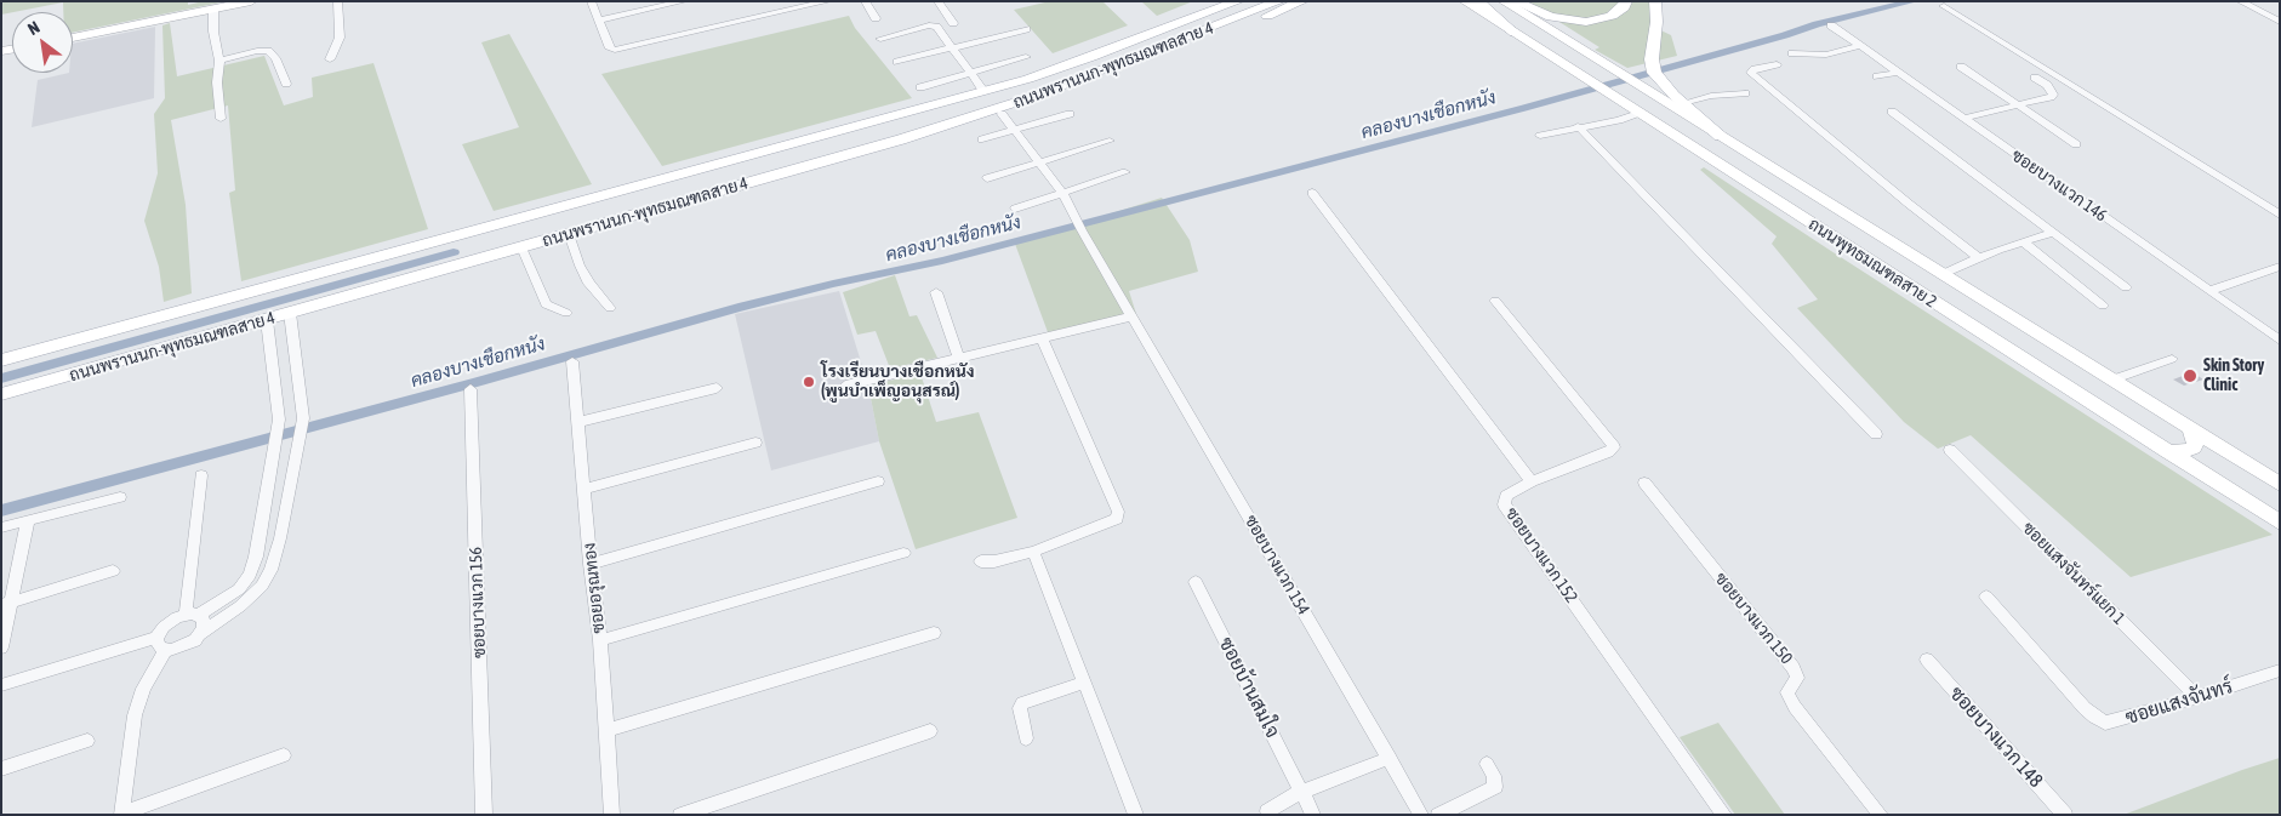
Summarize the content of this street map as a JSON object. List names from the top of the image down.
{
  "streets": {
    "main road": ["ถนนพรานนก-พุทธมณฑลสาย 4", "ถนนพุทธมณฑลสาย 2"],
    "street": [
      "ซอยบางแวก 146",
      "ซอยบางแวก 152",
      "ซอยบางแวก 154",
      "ซอยแสงจันทร์แยก 1",
      "ซอยอรุณทอง",
      "ซอยบางแวก 156",
      "ซอยบางแวก 150",
      "ซอยบ้านสมใจ",
      "ซอยแสงจันทร์",
      "ซอยบางแวก 148"
    ]
  },
  "crossings": [
    ["ซอยแสงจันทร์แยก 1", "ซอยแสงจันทร์"]
  ],
  "water": ["คลองบางเชือกหนัง"],
  "places": ["Skin Story Clinic", "โรงเรียนบางเชือกหนัง (พูนบำเพ็ญอนุสรณ์)"],
  "north": "top left"
}
